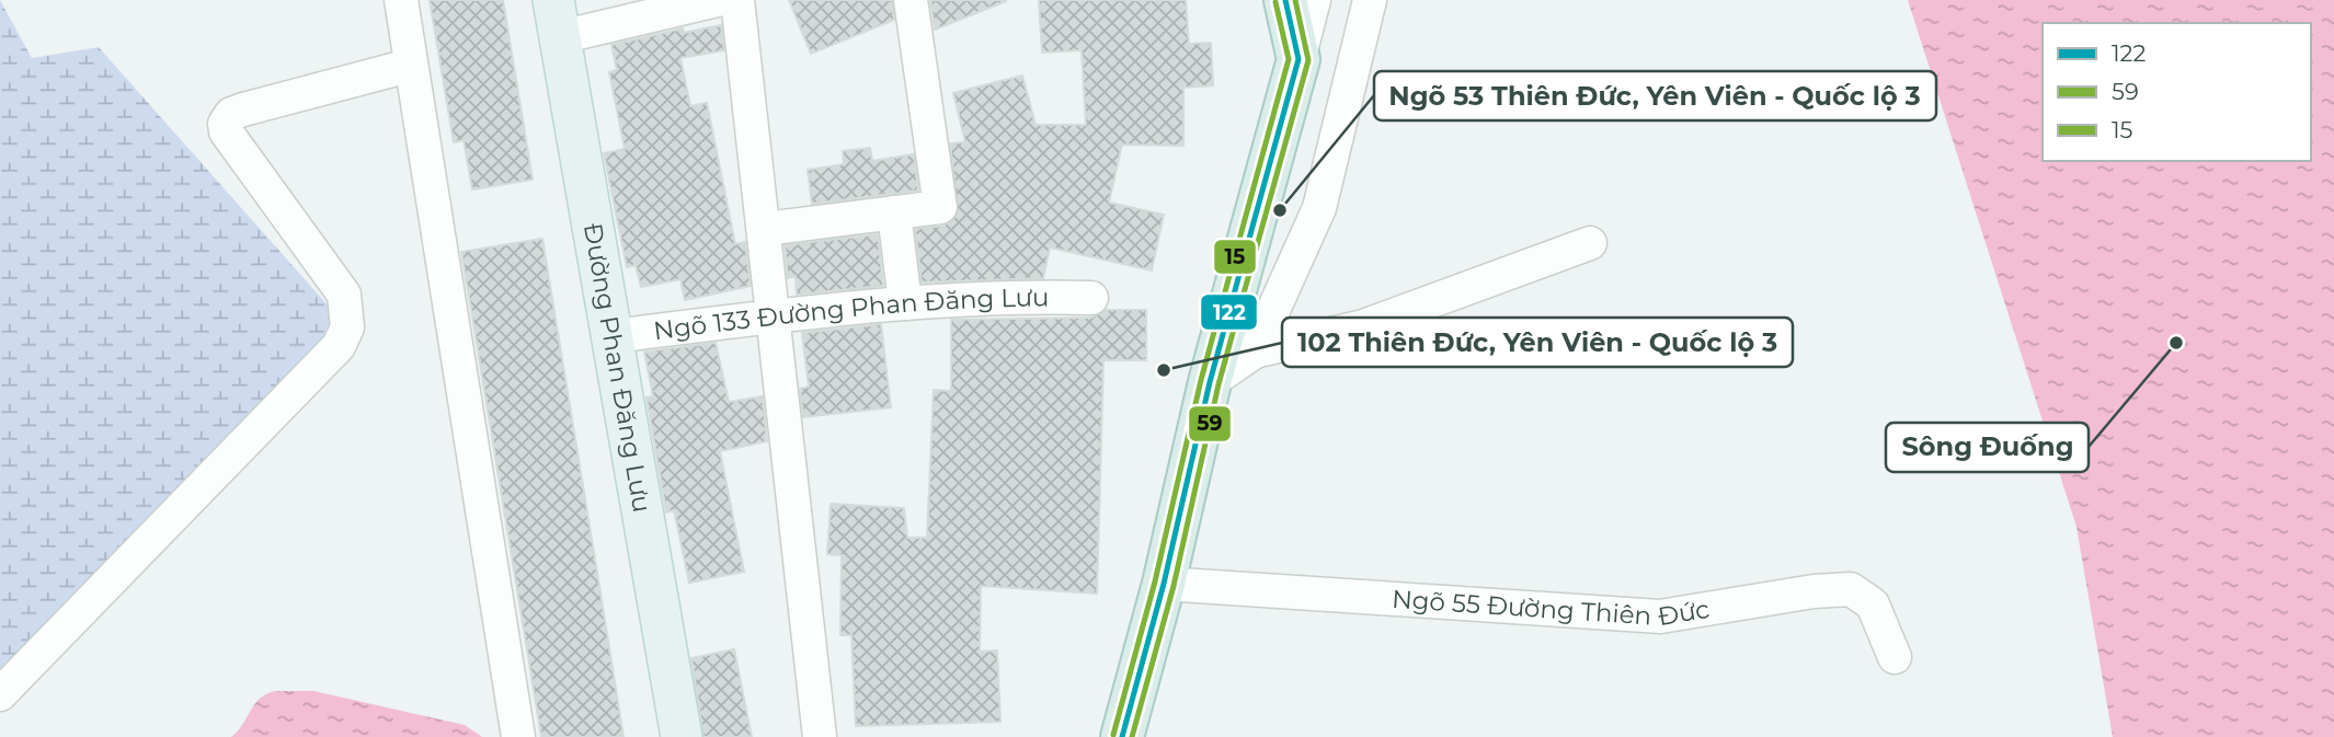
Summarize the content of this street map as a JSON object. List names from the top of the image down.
{
  "streets": {
    "main road": ["Đường Phan Đăng Lưu"],
    "street": ["Ngõ 133 Đường Phan Đăng Lưu", "Ngõ 55 Đường Thiên Đức"]
  },
  "crossings": [
    ["Ngõ 133 Đường Phan Đăng Lưu", "Đường Phan Đăng Lưu"]
  ],
  "places": ["Ngõ 53 Thiên Đức, Yên Viên - Quốc lộ 3", "Sông Đuống", "102 Thiên Đức, Yên Viên - Quốc lộ 3"],
  "lines": ["transit line 122", "transit line 59", "transit line 15"],
  "legend": ["122", "59", "15"]
}
